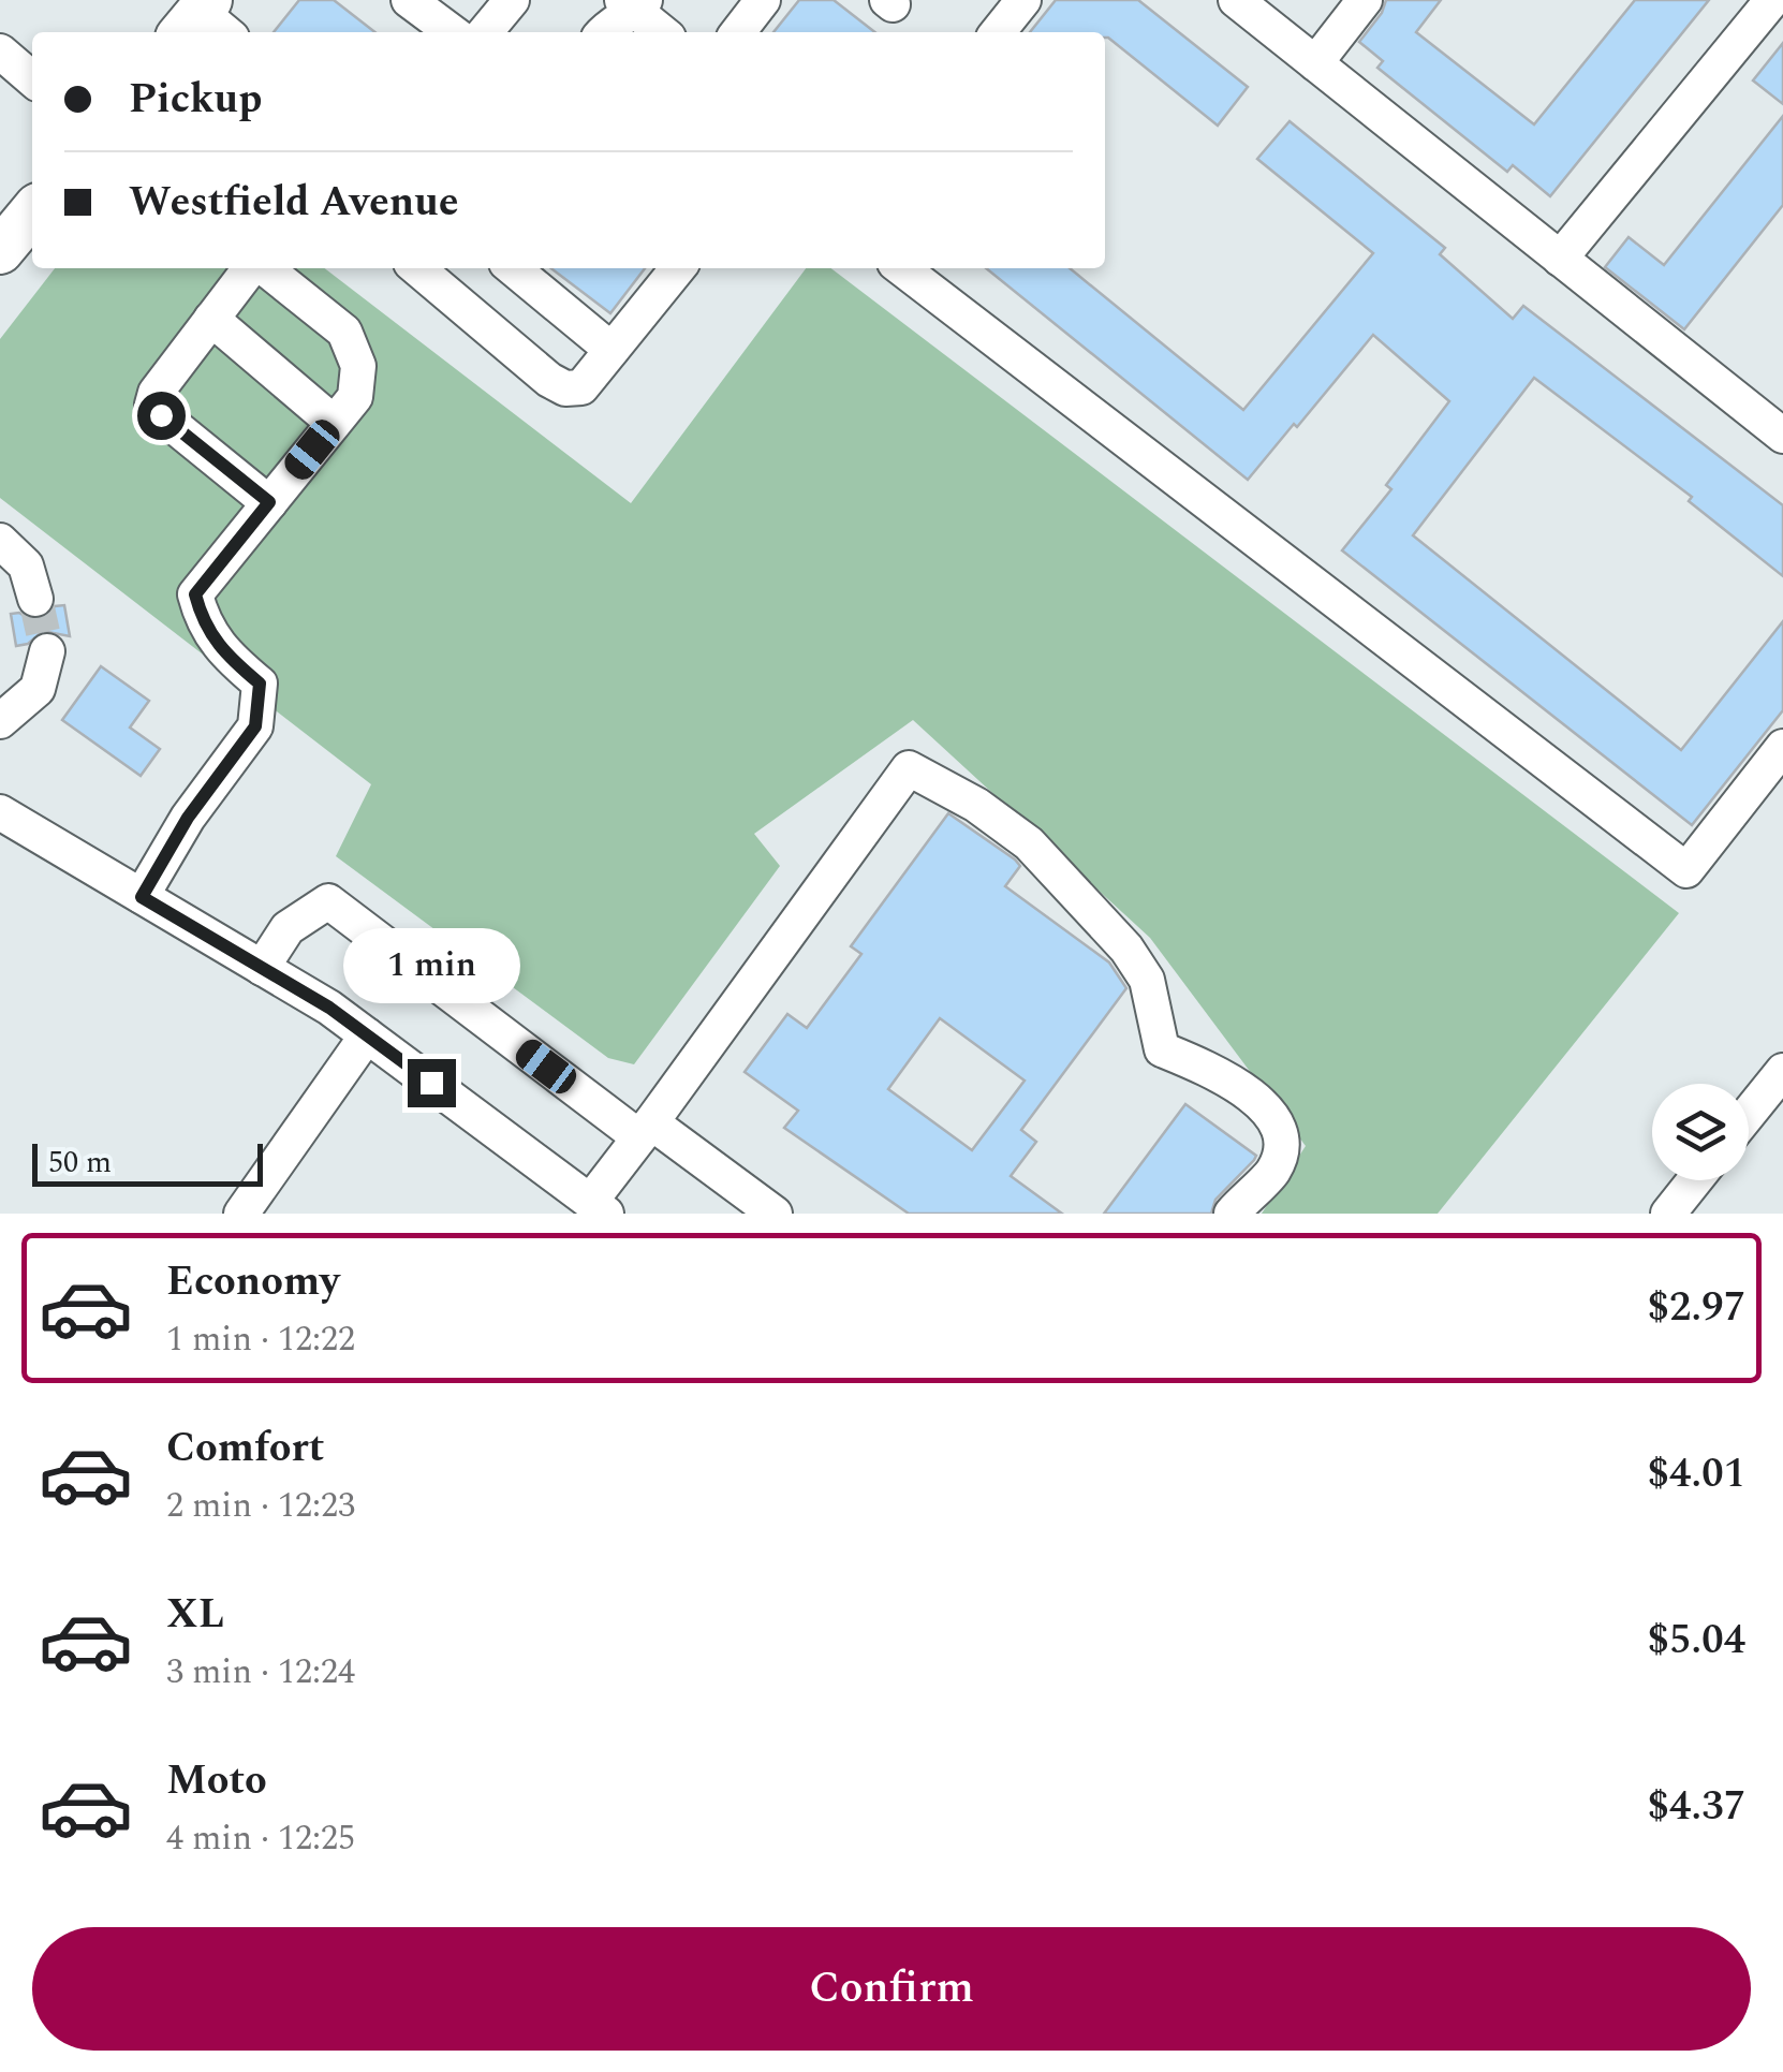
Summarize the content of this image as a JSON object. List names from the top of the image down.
{
  "scale_bar": "50 m",
  "page": {
    "banner": ["Pickup", "Westfield Avenue"],
    "bubble": "1 min",
    "scale": "50 m",
    "list": [
      {
        "name": "Economy",
        "note": "1 min · 12:22",
        "value": "$2.97"
      },
      {
        "name": "Comfort",
        "note": "2 min · 12:23",
        "value": "$4.01"
      },
      {
        "name": "XL",
        "note": "3 min · 12:24",
        "value": "$5.04"
      },
      {
        "name": "Moto",
        "note": "4 min · 12:25",
        "value": "$4.37"
      }
    ],
    "buttons": "Confirm"
  }
}
